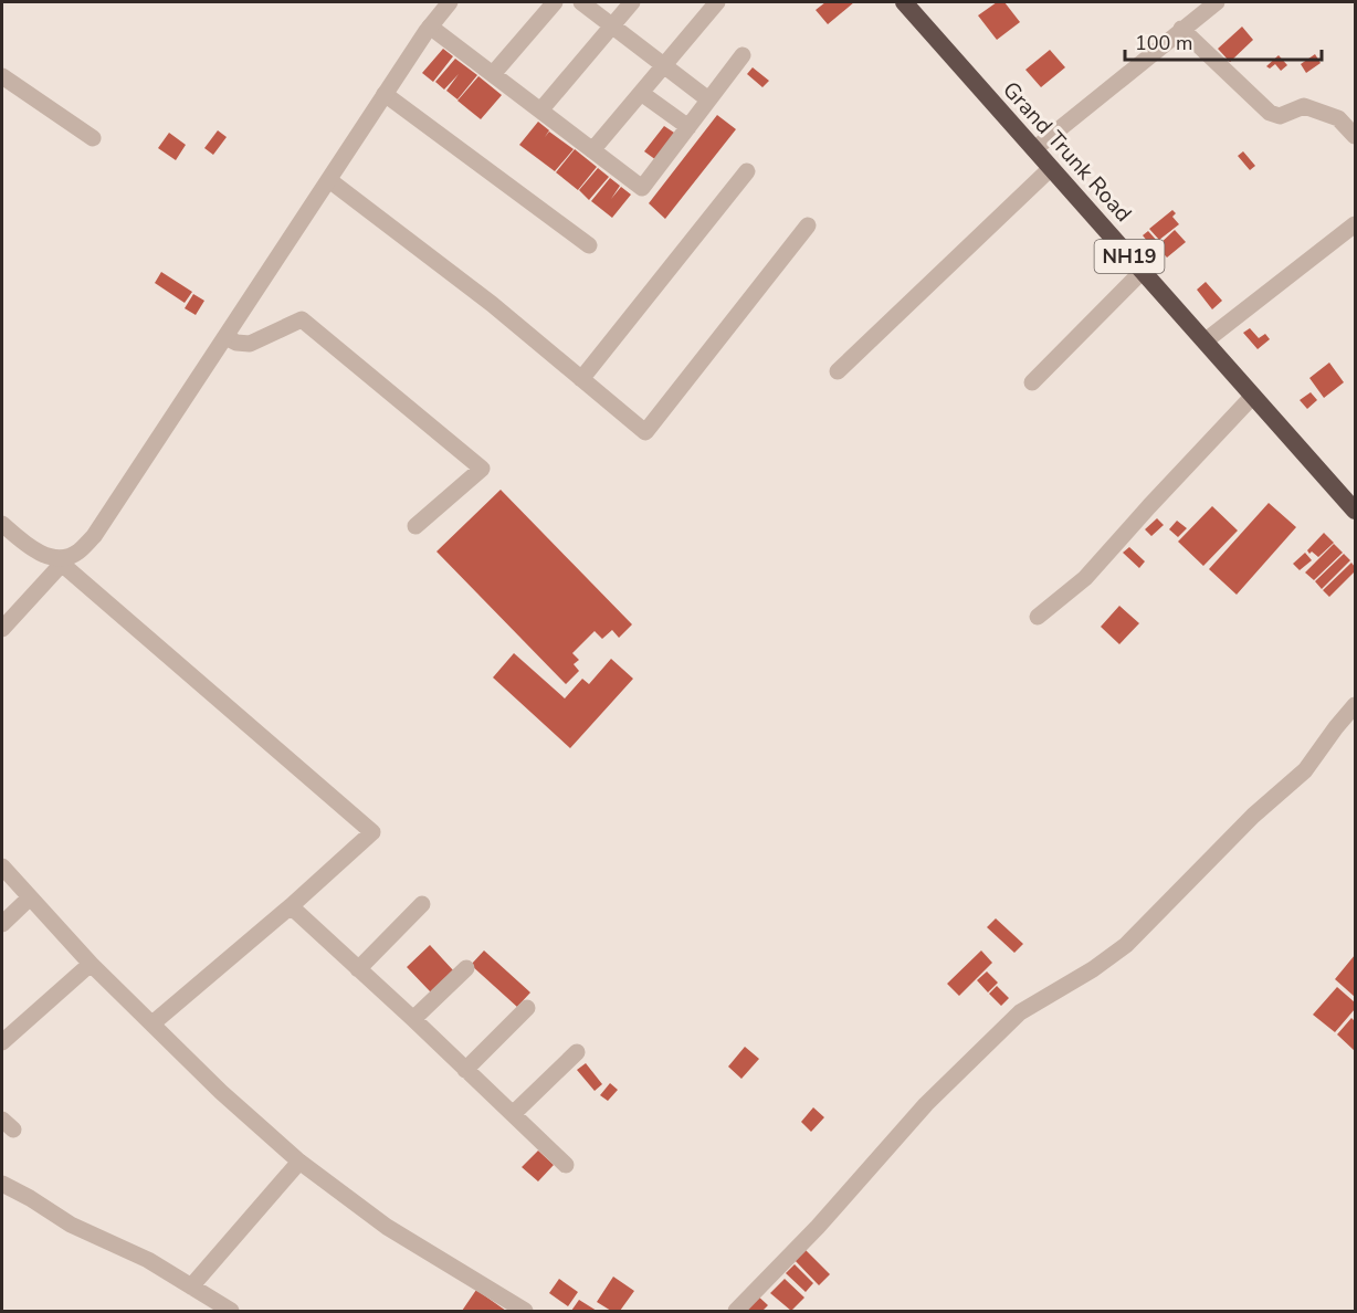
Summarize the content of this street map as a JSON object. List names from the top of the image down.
{
  "streets": {
    "highway": ["Grand Trunk Road", "NH19"]
  },
  "scale_bar": "100 m"
}
